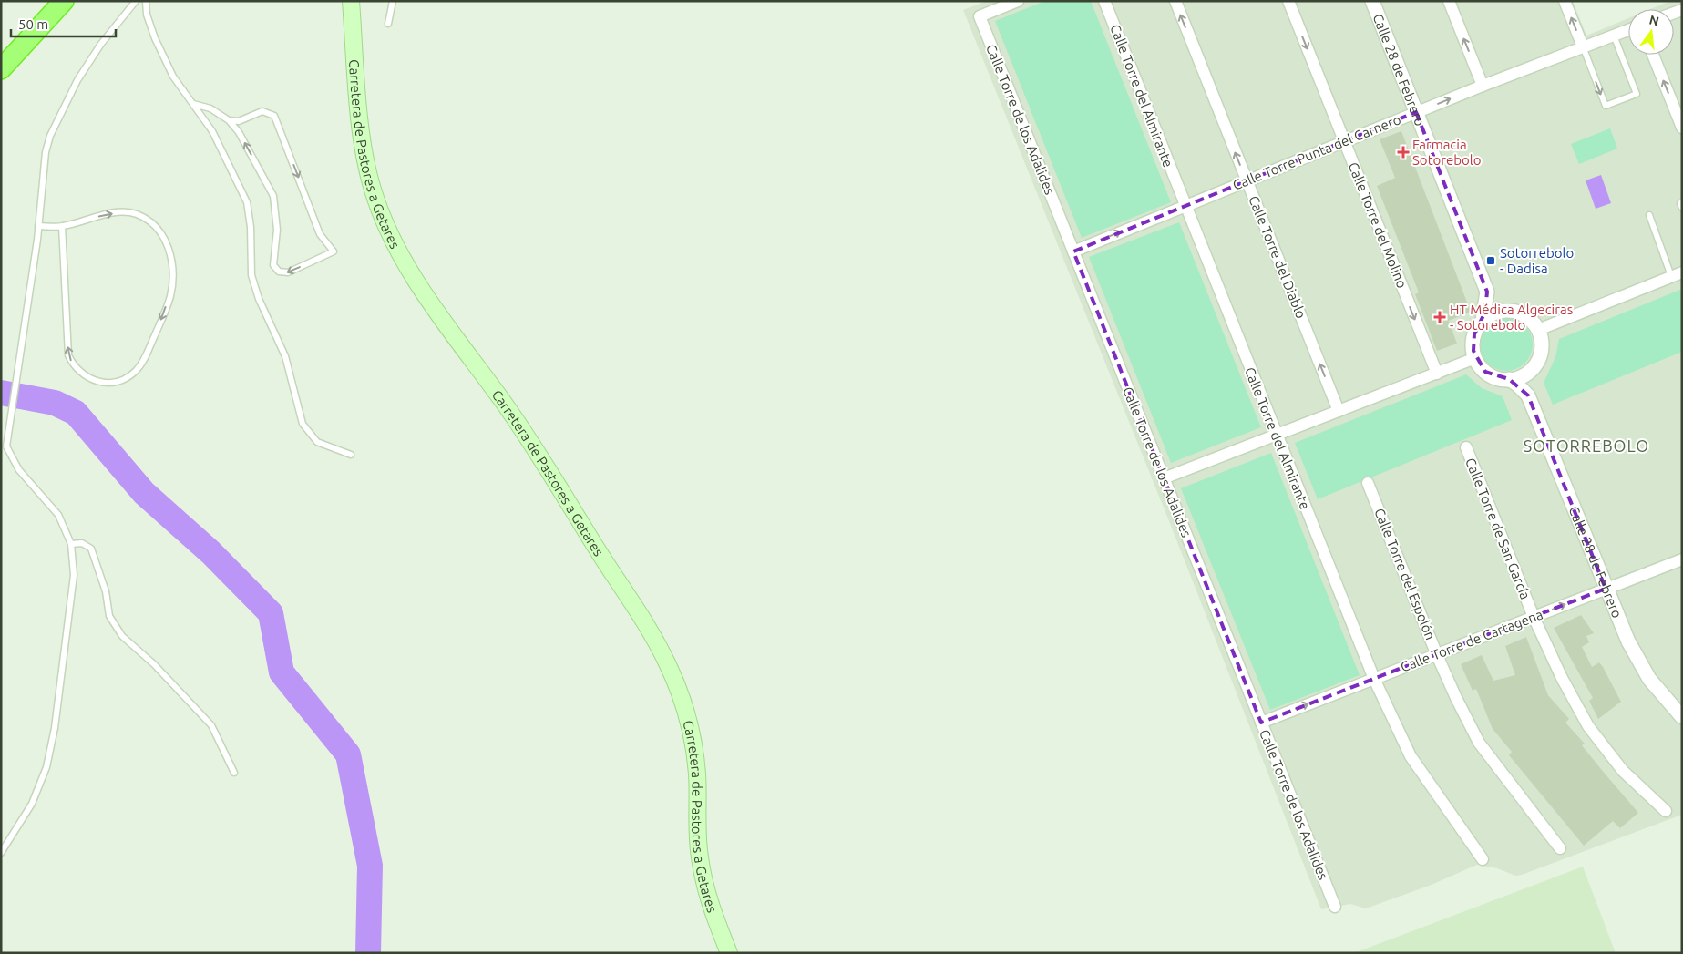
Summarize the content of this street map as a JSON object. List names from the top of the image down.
{
  "streets": {
    "main road": ["Carretera de Pastores a Getares"],
    "street": [
      "Calle 28 de Febrero",
      "Calle Torre del Almirante",
      "Calle Torre de los Adalides",
      "Calle Torre Punta del Carnero",
      "Calle Torre del Molino",
      "Calle Torre del Diablo",
      "Calle Torre de San García",
      "Calle Torre del Espolón",
      "Calle Torre de Cartagena"
    ]
  },
  "crossings": [
    ["Calle 28 de Febrero", "Calle Torre Punta del Carnero"],
    ["Calle 28 de Febrero", "Calle Torre de Cartagena"],
    ["Calle Torre del Almirante", "Calle Torre Punta del Carnero"],
    ["Calle Torre del Almirante", "Calle Torre de Cartagena"],
    ["Calle Torre de los Adalides", "Calle Torre Punta del Carnero"],
    ["Calle Torre de los Adalides", "Calle Torre de Cartagena"],
    ["Calle Torre Punta del Carnero", "Calle Torre del Molino"],
    ["Calle Torre Punta del Carnero", "Calle Torre del Diablo"],
    ["Calle Torre de San García", "Calle Torre de Cartagena"],
    ["Calle Torre del Espolón", "Calle Torre de Cartagena"]
  ],
  "one_way": ["Calle Torre del Molino", "Calle Torre del Diablo", "Calle Torre de Cartagena"],
  "districts": ["SOTORREBOLO"],
  "places": {
    "health": ["Farmacia Sotorebolo", "HT Médica Algeciras - Sotorebolo"],
    "transit": ["Sotorrebolo - Dadisa"]
  },
  "scale_bar": "50 m",
  "north": "top"
}
